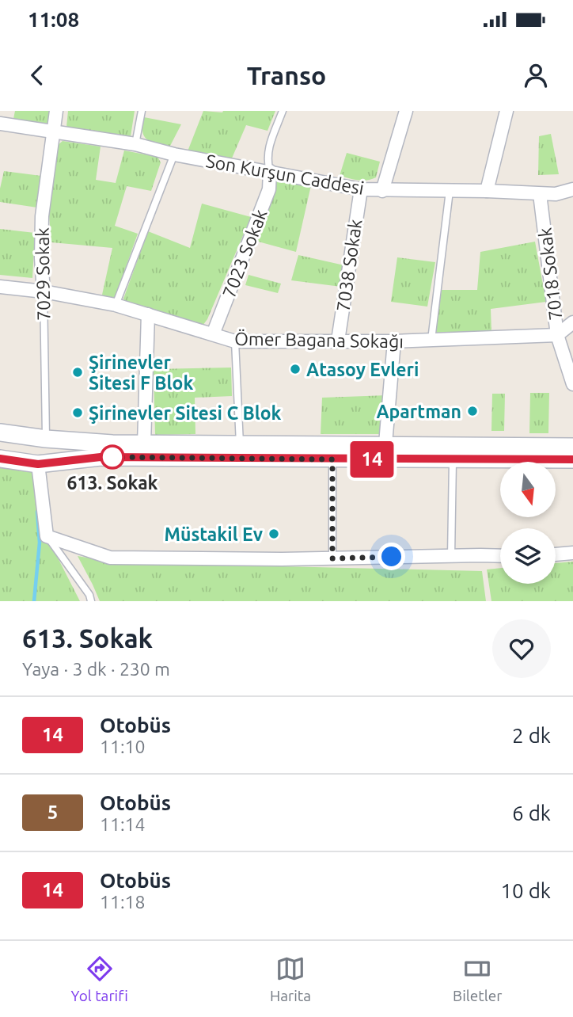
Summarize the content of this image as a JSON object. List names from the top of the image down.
{
  "streets": {
    "street": [
      "Son Kurşun Caddesi",
      "7023 Sokak",
      "7038 Sokak",
      "7029 Sokak",
      "7018 Sokak",
      "Ömer Bagana Sokağı"
    ]
  },
  "crossings": [
    ["Son Kurşun Caddesi", "7023 Sokak"],
    ["Son Kurşun Caddesi", "7038 Sokak"],
    ["Son Kurşun Caddesi", "7029 Sokak"],
    ["Son Kurşun Caddesi", "7018 Sokak"],
    ["7023 Sokak", "Ömer Bagana Sokağı"],
    ["7038 Sokak", "Ömer Bagana Sokağı"],
    ["7029 Sokak", "Ömer Bagana Sokağı"],
    ["7018 Sokak", "Ömer Bagana Sokağı"]
  ],
  "places": [
    "Atasoy Evleri",
    "Şirinevler Sitesi F Blok",
    "Apartman",
    "Şirinevler Sitesi C Blok",
    "613. Sokak",
    "Müstakil Ev"
  ],
  "lines": ["bus line 14"],
  "north": "bottom",
  "page": {
    "status": "11:08",
    "header": "Transo",
    "on_map": "14",
    "heading": ["613. Sokak", "Yaya · 3 dk · 230 m"],
    "list": [
      {
        "mark": "14",
        "name": "Otobüs",
        "note": "11:10",
        "value": "2 dk"
      },
      {
        "mark": "5",
        "name": "Otobüs",
        "note": "11:14",
        "value": "6 dk"
      },
      {
        "mark": "14",
        "name": "Otobüs",
        "note": "11:18",
        "value": "10 dk"
      }
    ],
    "tabs": ["Yol tarifi", "Harita", "Biletler"]
  }
}
